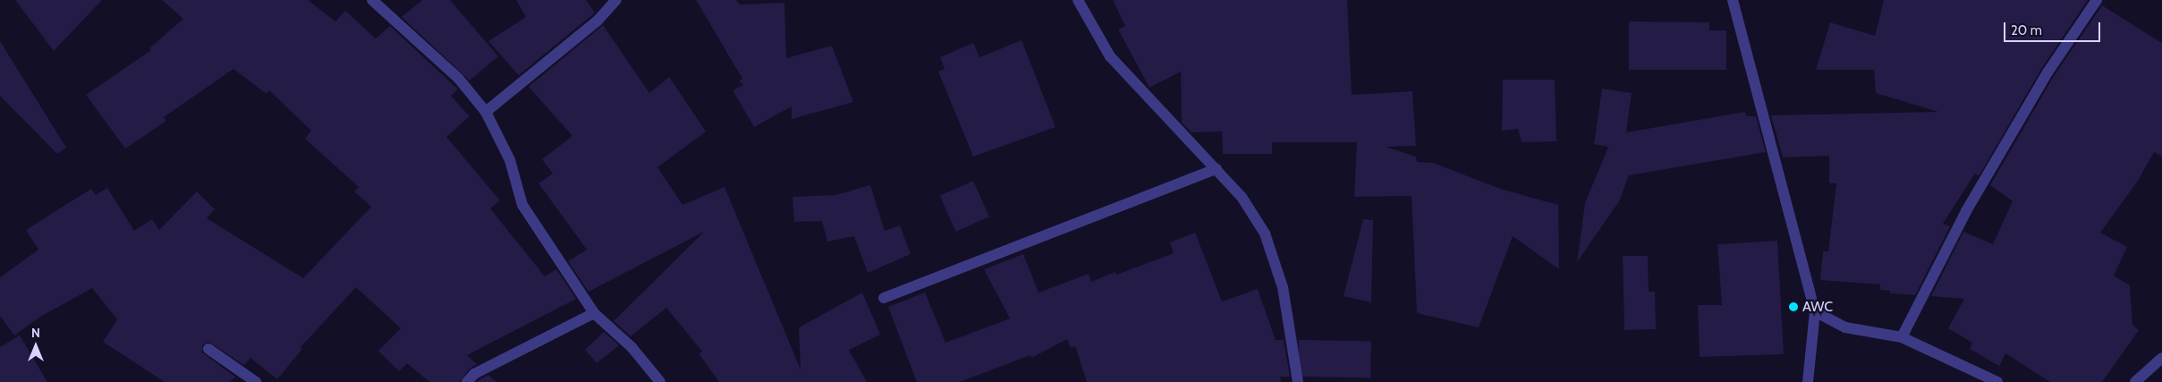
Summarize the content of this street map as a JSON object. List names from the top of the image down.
{
  "places": ["AWC"],
  "scale_bar": "20 m",
  "north": "top"
}
